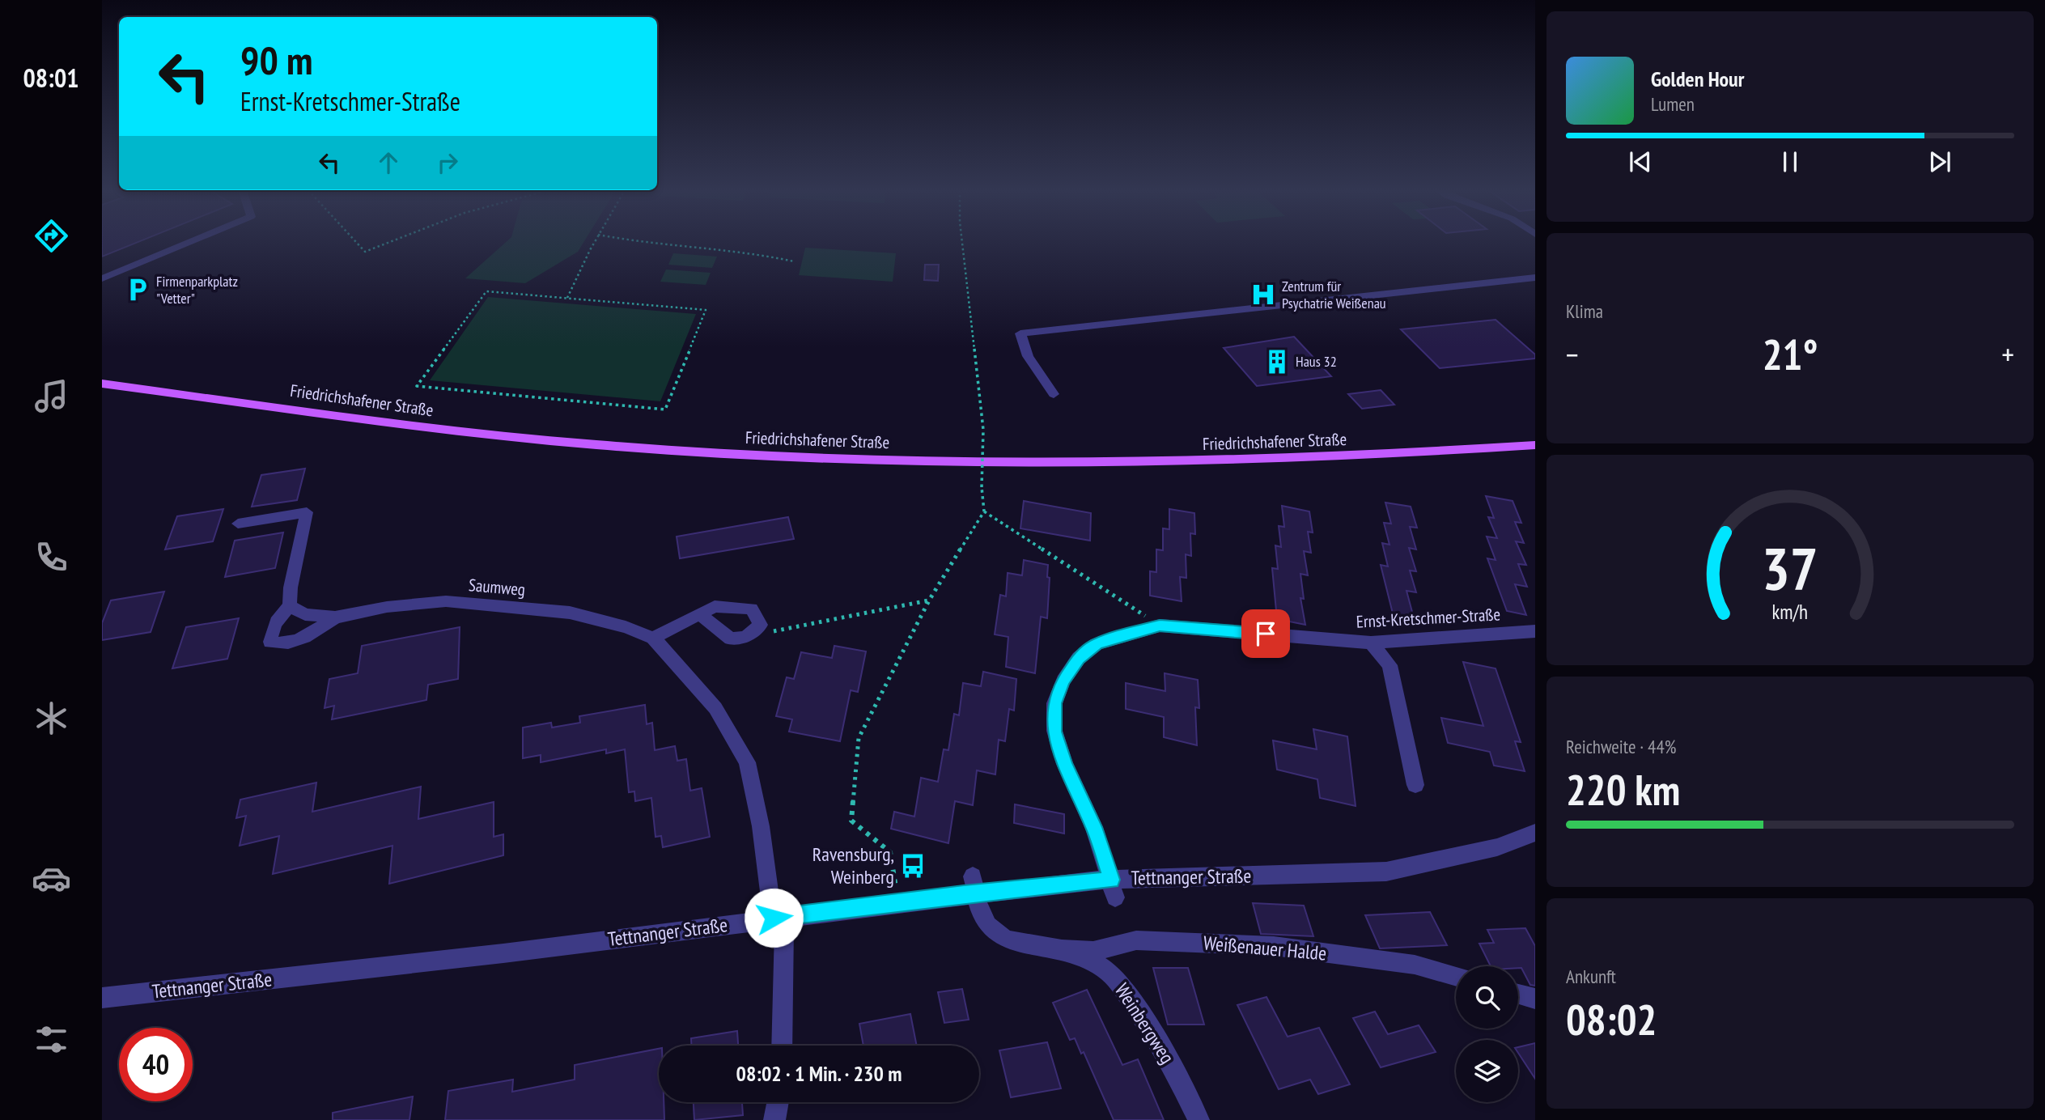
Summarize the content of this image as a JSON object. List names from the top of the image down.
{
  "streets": {
    "main road": ["Friedrichshafener Straße"],
    "street": [
      "Saumweg",
      "Ernst-Kretschmer-Straße",
      "Tettnanger Straße",
      "Weißenauer Halde",
      "Weinbergweg"
    ]
  },
  "crossings": [
    ["Saumweg", "Tettnanger Straße"],
    ["Ernst-Kretschmer-Straße", "Tettnanger Straße"],
    ["Tettnanger Straße", "Weinbergweg"],
    ["Weißenauer Halde", "Weinbergweg"]
  ],
  "places": {
    "parking": ["Firmenparkplatz \"Vetter\""],
    "hospital": ["Zentrum für Psychatrie Weißenau"],
    "building": ["Haus 32"],
    "bus stop": ["Ravensburg, Weinberg"]
  },
  "page": {
    "tabs": "08:01",
    "turn": ["90 m", "Ernst-Kretschmer-Straße"],
    "song": ["Golden Hour", "Lumen"],
    "tile": [
      "Klima",
      ["Reichweite · 44%", "220 km"],
      ["Ankunft", "08:02"]
    ],
    "heat": ["−", "21°", "+"],
    "limit": "40",
    "trip": "08:02 · 1 Min. · 230 m",
    "gauge": ["37", "km/h"]
  }
}
